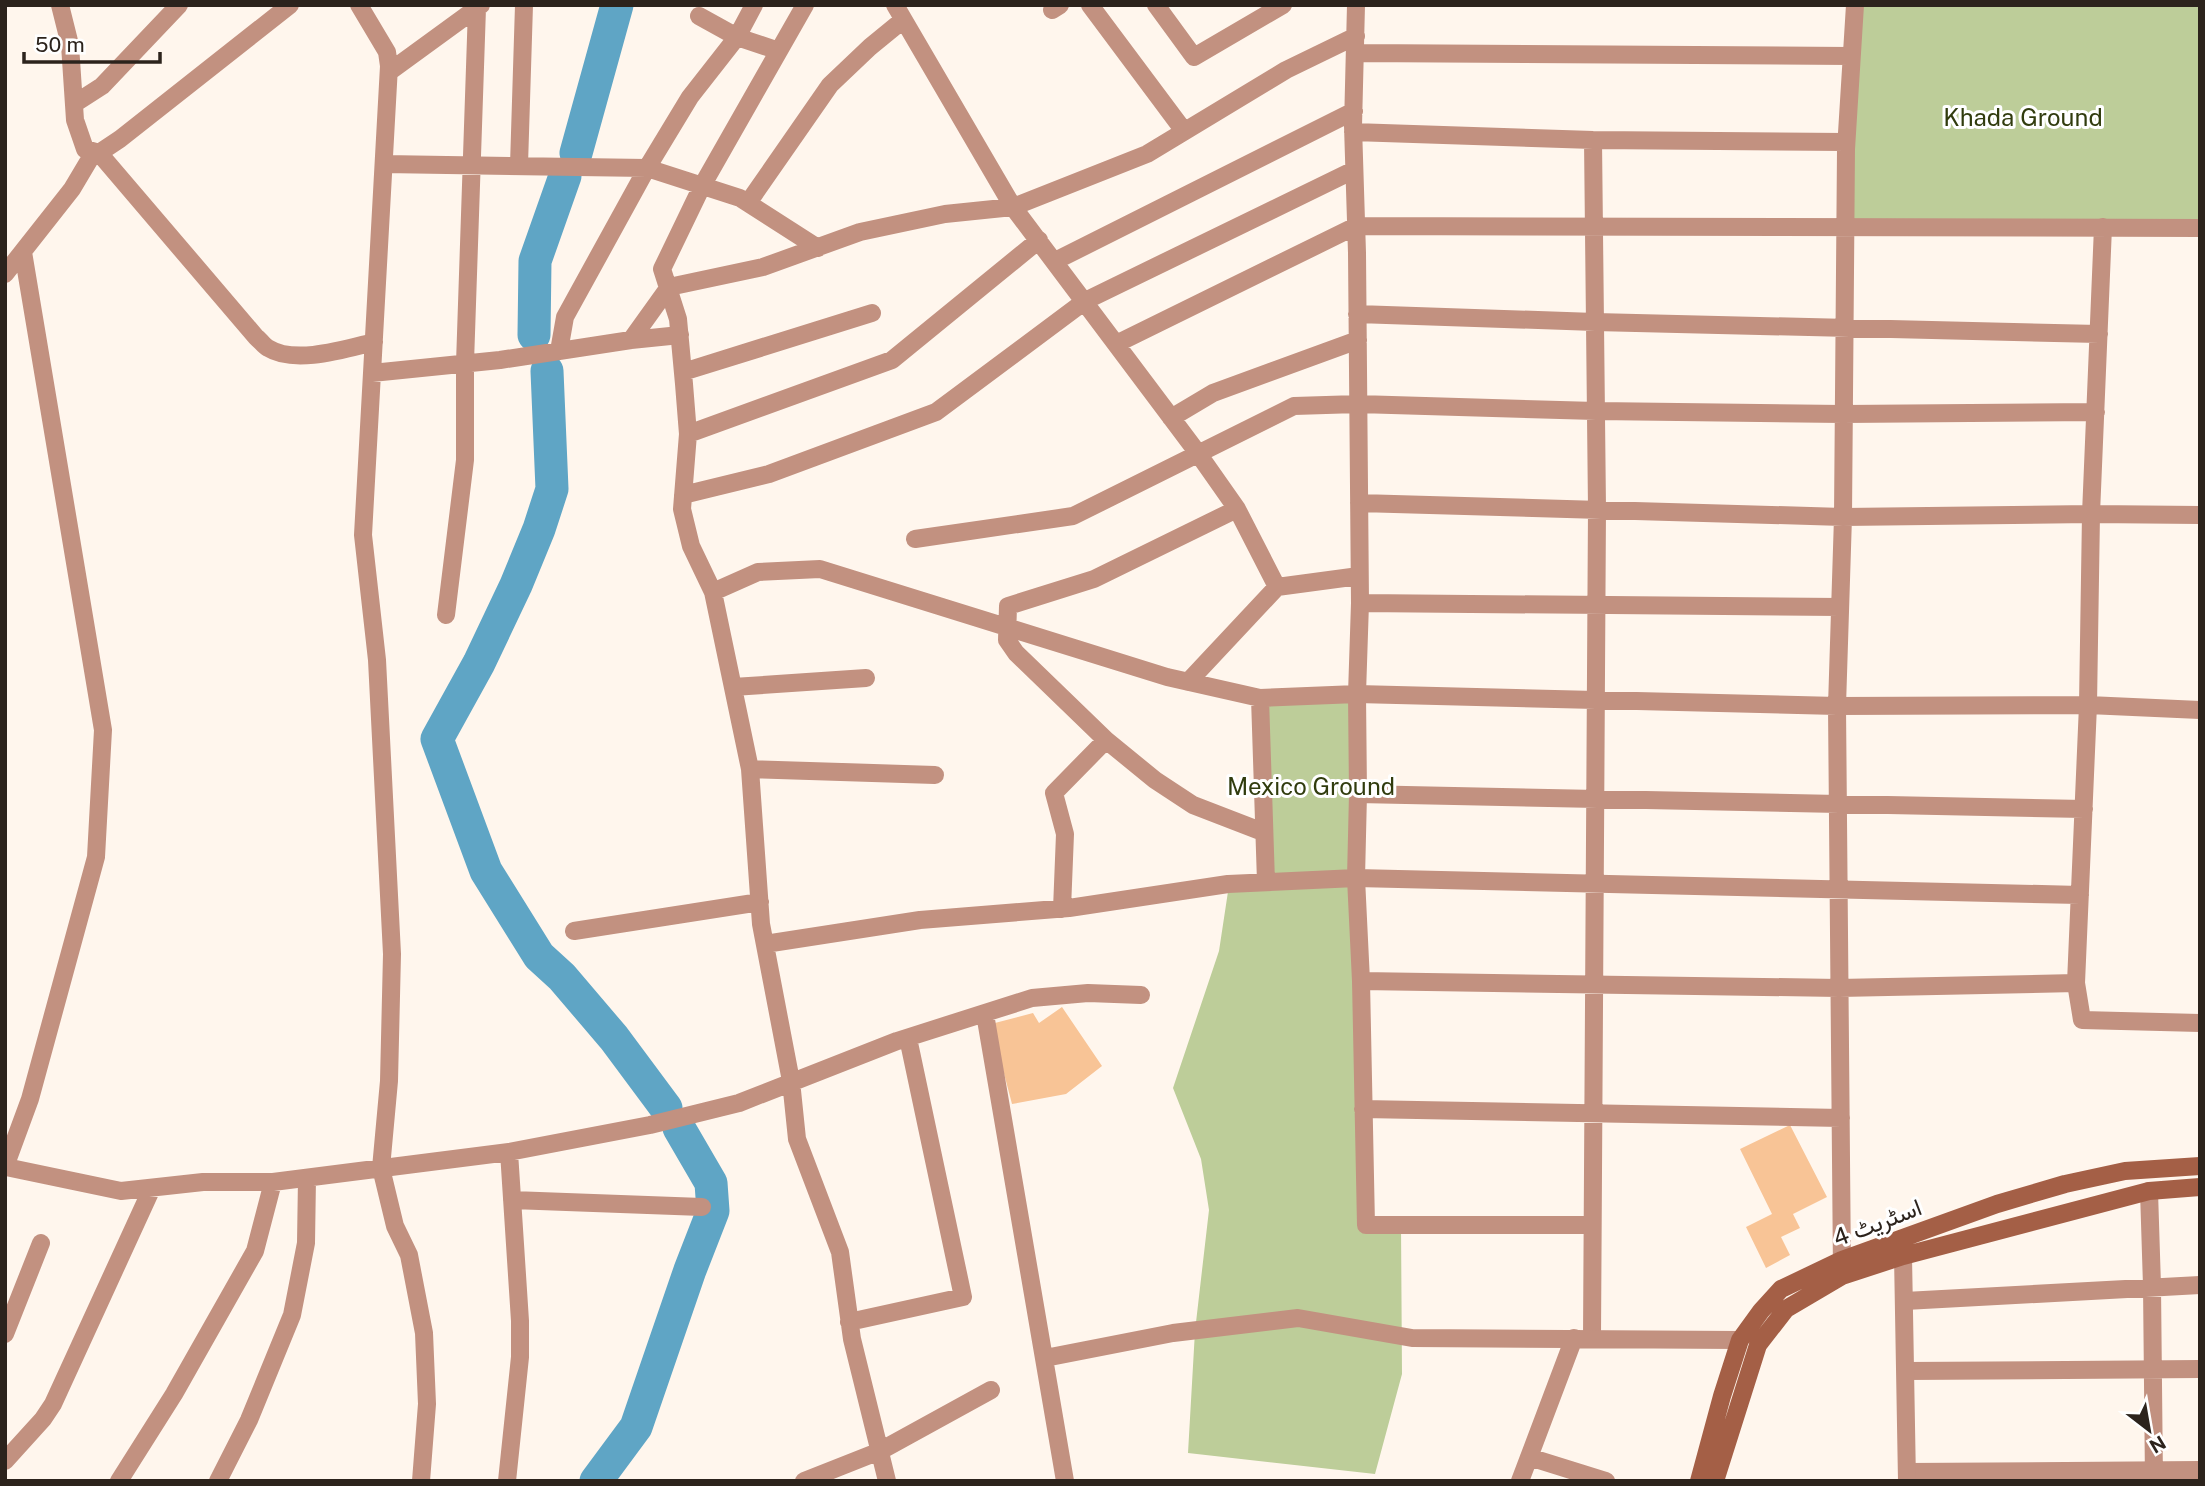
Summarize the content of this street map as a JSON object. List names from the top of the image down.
{
  "streets": {
    "main road": ["اسٹریٹ 4"]
  },
  "parks": ["Khada Ground", "Mexico Ground"],
  "scale_bar": "50 m",
  "north": "bottom right"
}
